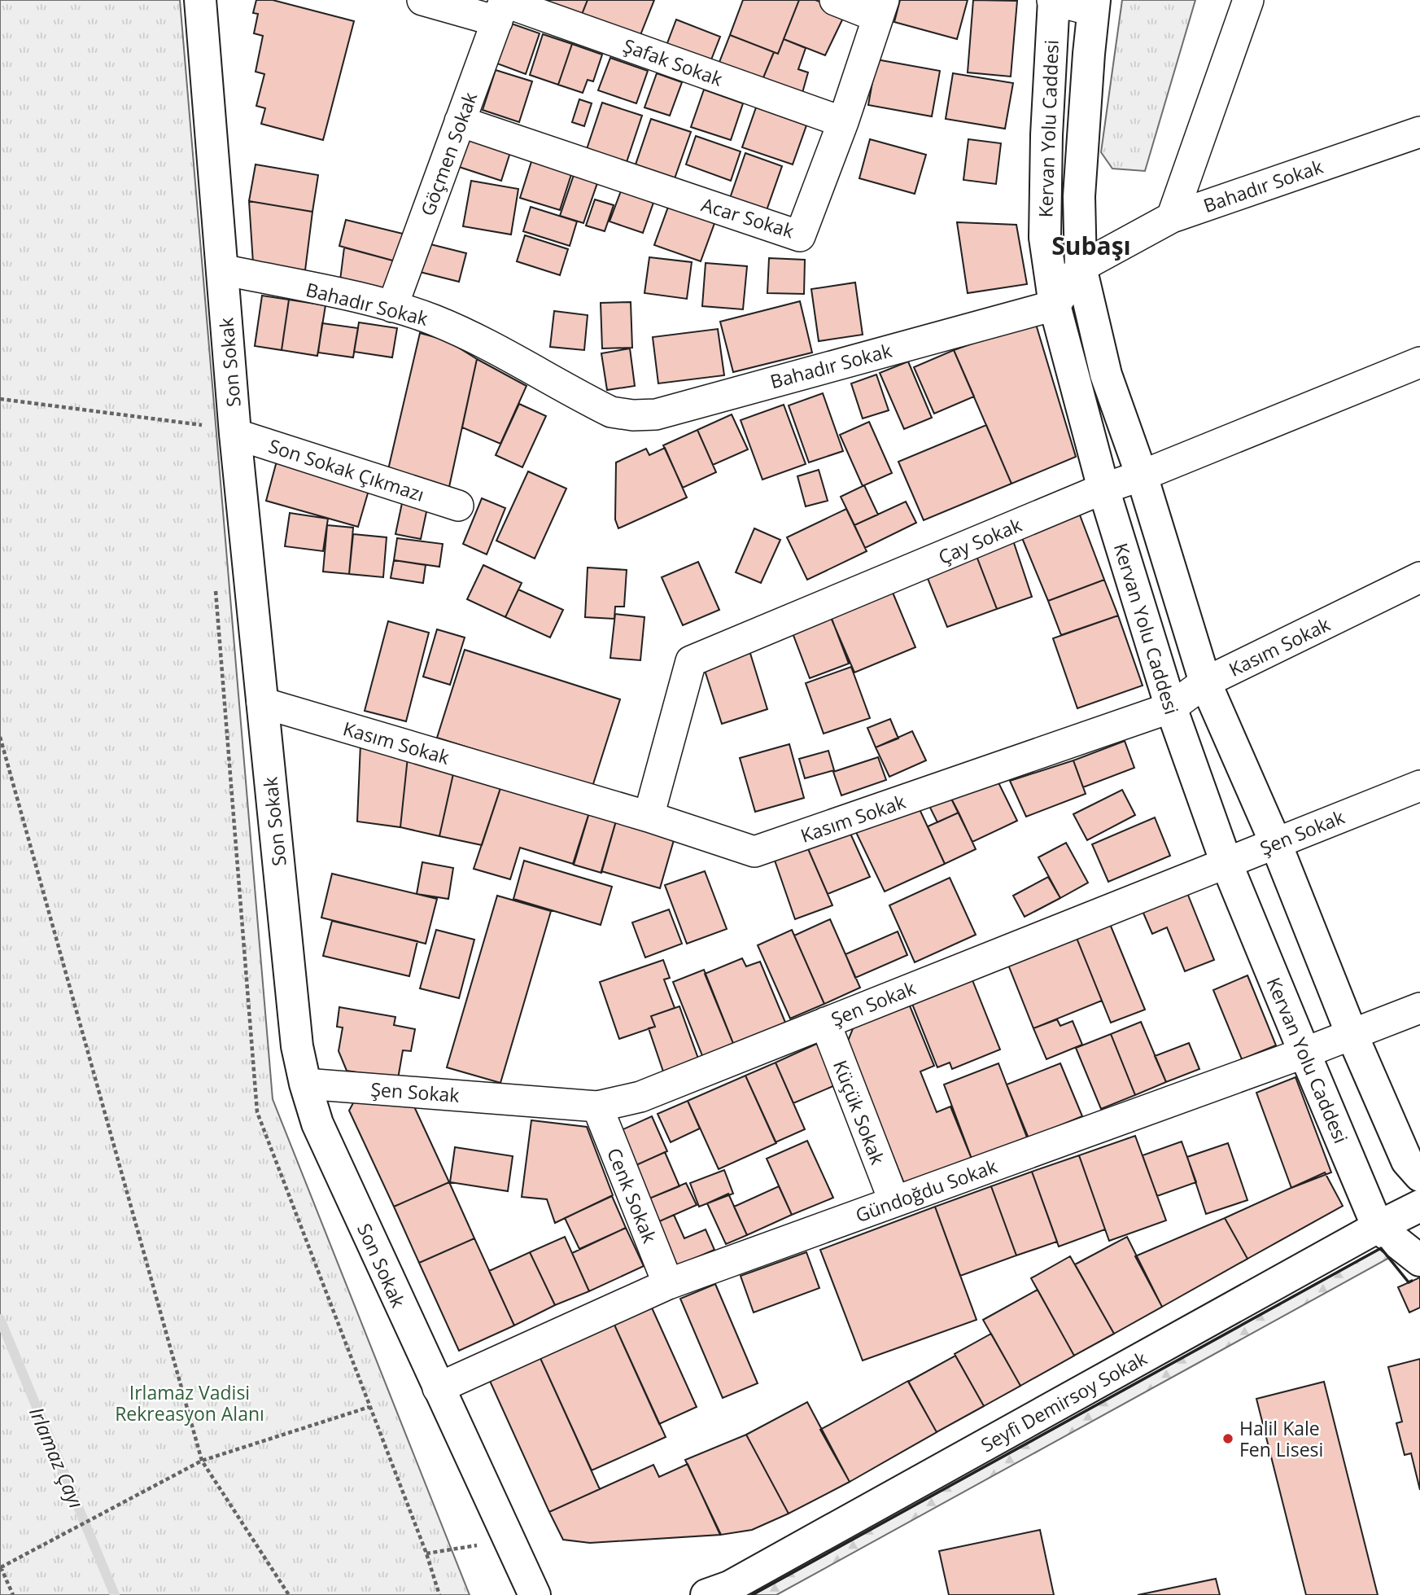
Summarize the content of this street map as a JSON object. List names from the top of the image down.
{
  "streets": {
    "main road": ["Kervan Yolu Caddesi", "Son Sokak", "Seyfi Demirsoy Sokak"],
    "street": [
      "Şafak Sokak",
      "Göçmen Sokak",
      "Bahadır Sokak",
      "Acar Sokak",
      "Son Sokak Çıkmazı",
      "Çay Sokak",
      "Kasım Sokak",
      "Şen Sokak",
      "Küçük Sokak",
      "Gündoğdu Sokak",
      "Cenk Sokak"
    ]
  },
  "crossings": [
    ["Şafak Sokak", "Göçmen Sokak"],
    ["Şafak Sokak", "Acar Sokak"],
    ["Kervan Yolu Caddesi", "Bahadır Sokak"],
    ["Kervan Yolu Caddesi", "Çay Sokak"],
    ["Kervan Yolu Caddesi", "Kasım Sokak"],
    ["Kervan Yolu Caddesi", "Şen Sokak"],
    ["Kervan Yolu Caddesi", "Gündoğdu Sokak"],
    ["Kervan Yolu Caddesi", "Seyfi Demirsoy Sokak"],
    ["Göçmen Sokak", "Bahadır Sokak"],
    ["Göçmen Sokak", "Acar Sokak"],
    ["Bahadır Sokak", "Son Sokak"],
    ["Son Sokak", "Son Sokak Çıkmazı"],
    ["Son Sokak", "Kasım Sokak"],
    ["Son Sokak", "Şen Sokak"],
    ["Son Sokak", "Gündoğdu Sokak"],
    ["Çay Sokak", "Kasım Sokak"],
    ["Şen Sokak", "Küçük Sokak"],
    ["Şen Sokak", "Cenk Sokak"],
    ["Küçük Sokak", "Gündoğdu Sokak"],
    ["Gündoğdu Sokak", "Cenk Sokak"]
  ],
  "districts": ["Subaşı"],
  "water": ["Irlamaz Çayı"],
  "parks": ["Irlamaz Vadisi Rekreasyon Alanı"],
  "places": ["Halil Kale Fen Lisesi"]
}
